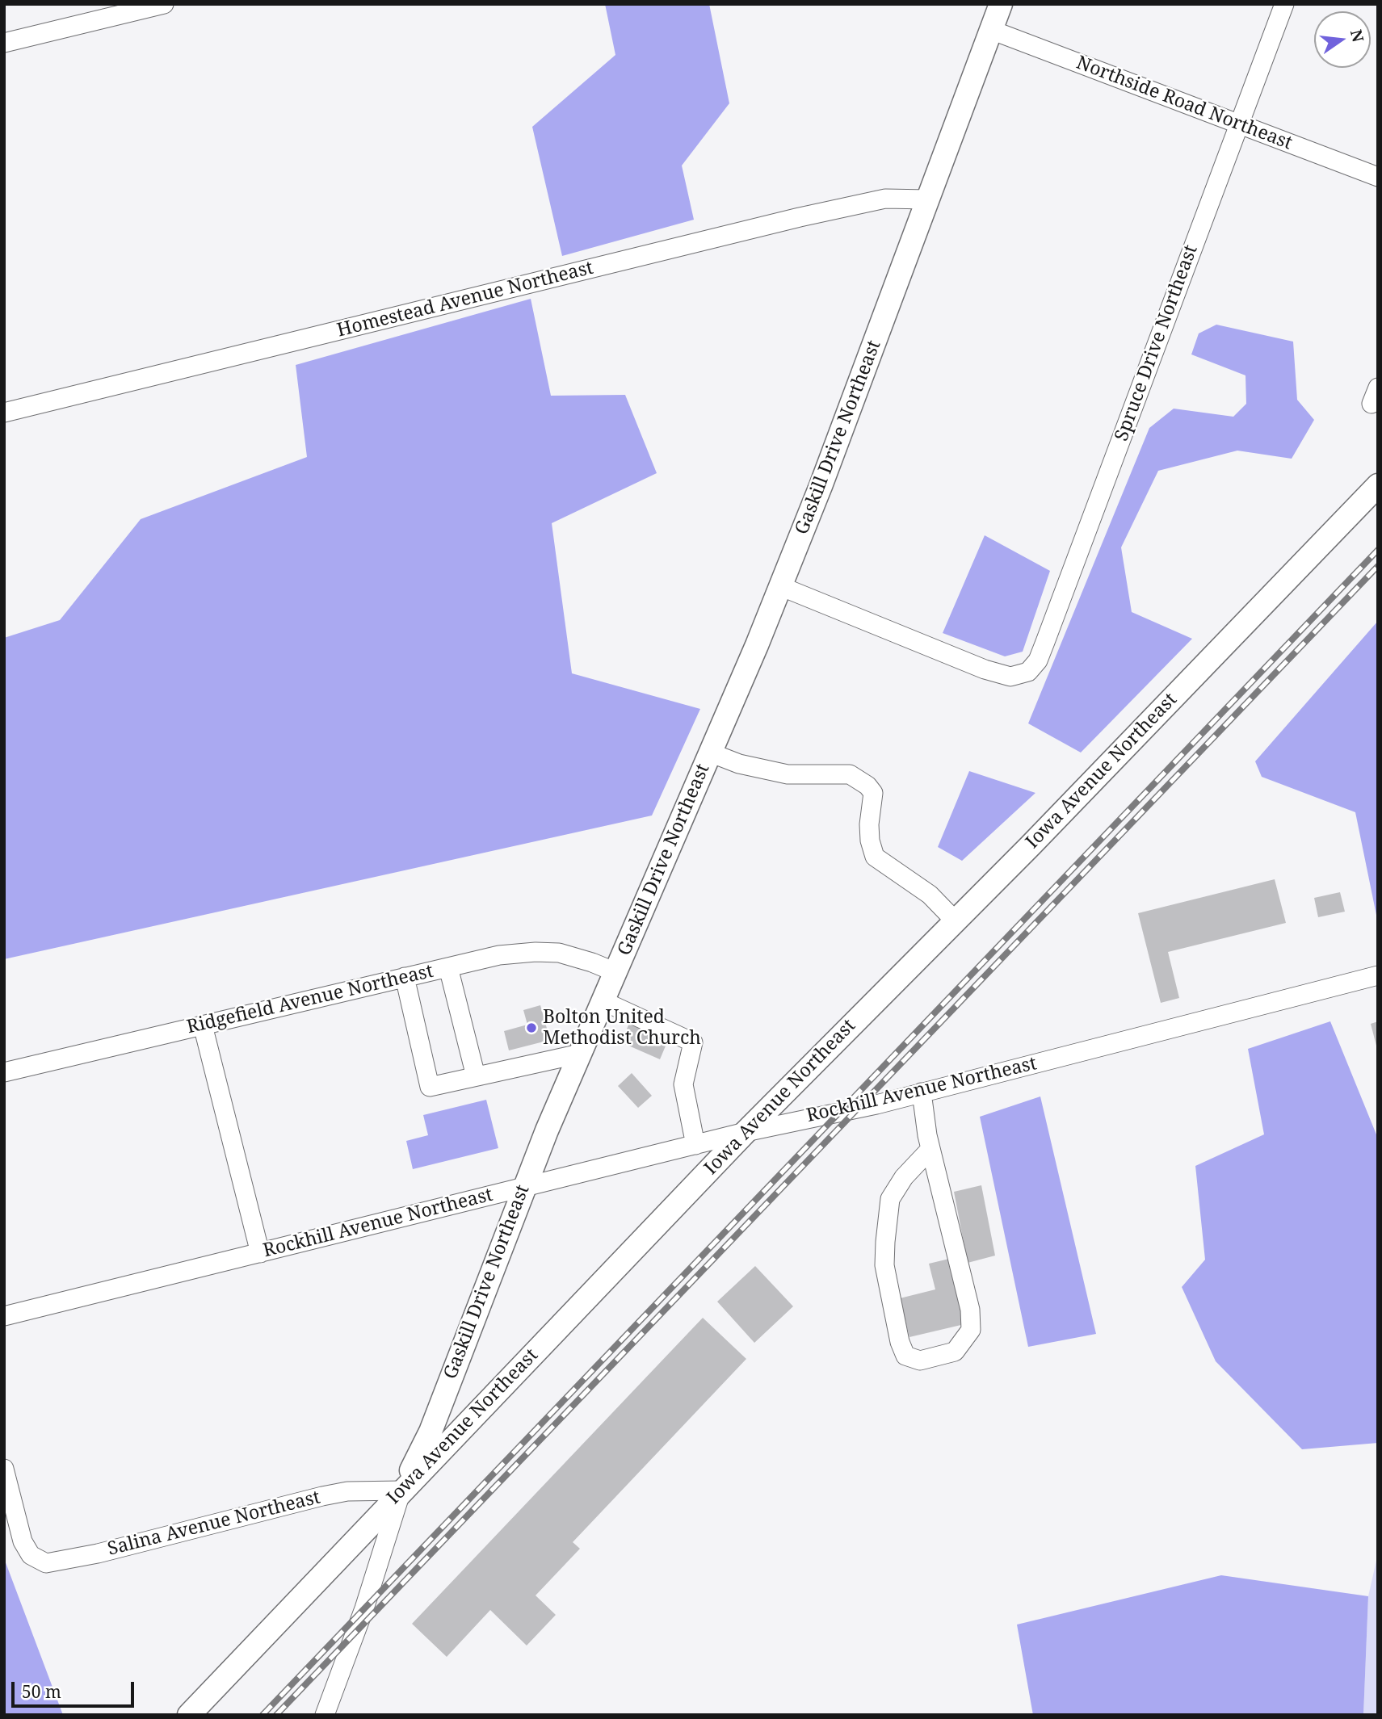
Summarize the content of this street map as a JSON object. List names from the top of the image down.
{
  "streets": {
    "main road": ["Gaskill Drive Northeast", "Iowa Avenue Northeast"],
    "street": [
      "Northside Road Northeast",
      "Homestead Avenue Northeast",
      "Spruce Drive Northeast",
      "Ridgefield Avenue Northeast",
      "Rockhill Avenue Northeast",
      "Salina Avenue Northeast"
    ]
  },
  "crossings": [
    ["Northside Road Northeast", "Spruce Drive Northeast"],
    ["Northside Road Northeast", "Gaskill Drive Northeast"],
    ["Homestead Avenue Northeast", "Gaskill Drive Northeast"],
    ["Spruce Drive Northeast", "Gaskill Drive Northeast"],
    ["Gaskill Drive Northeast", "Iowa Avenue Northeast"],
    ["Gaskill Drive Northeast", "Ridgefield Avenue Northeast"],
    ["Gaskill Drive Northeast", "Rockhill Avenue Northeast"],
    ["Gaskill Drive Northeast", "Salina Avenue Northeast"],
    ["Iowa Avenue Northeast", "Rockhill Avenue Northeast"],
    ["Iowa Avenue Northeast", "Salina Avenue Northeast"]
  ],
  "places": ["Bolton United Methodist Church"],
  "scale_bar": "50 m",
  "north": "right"
}
